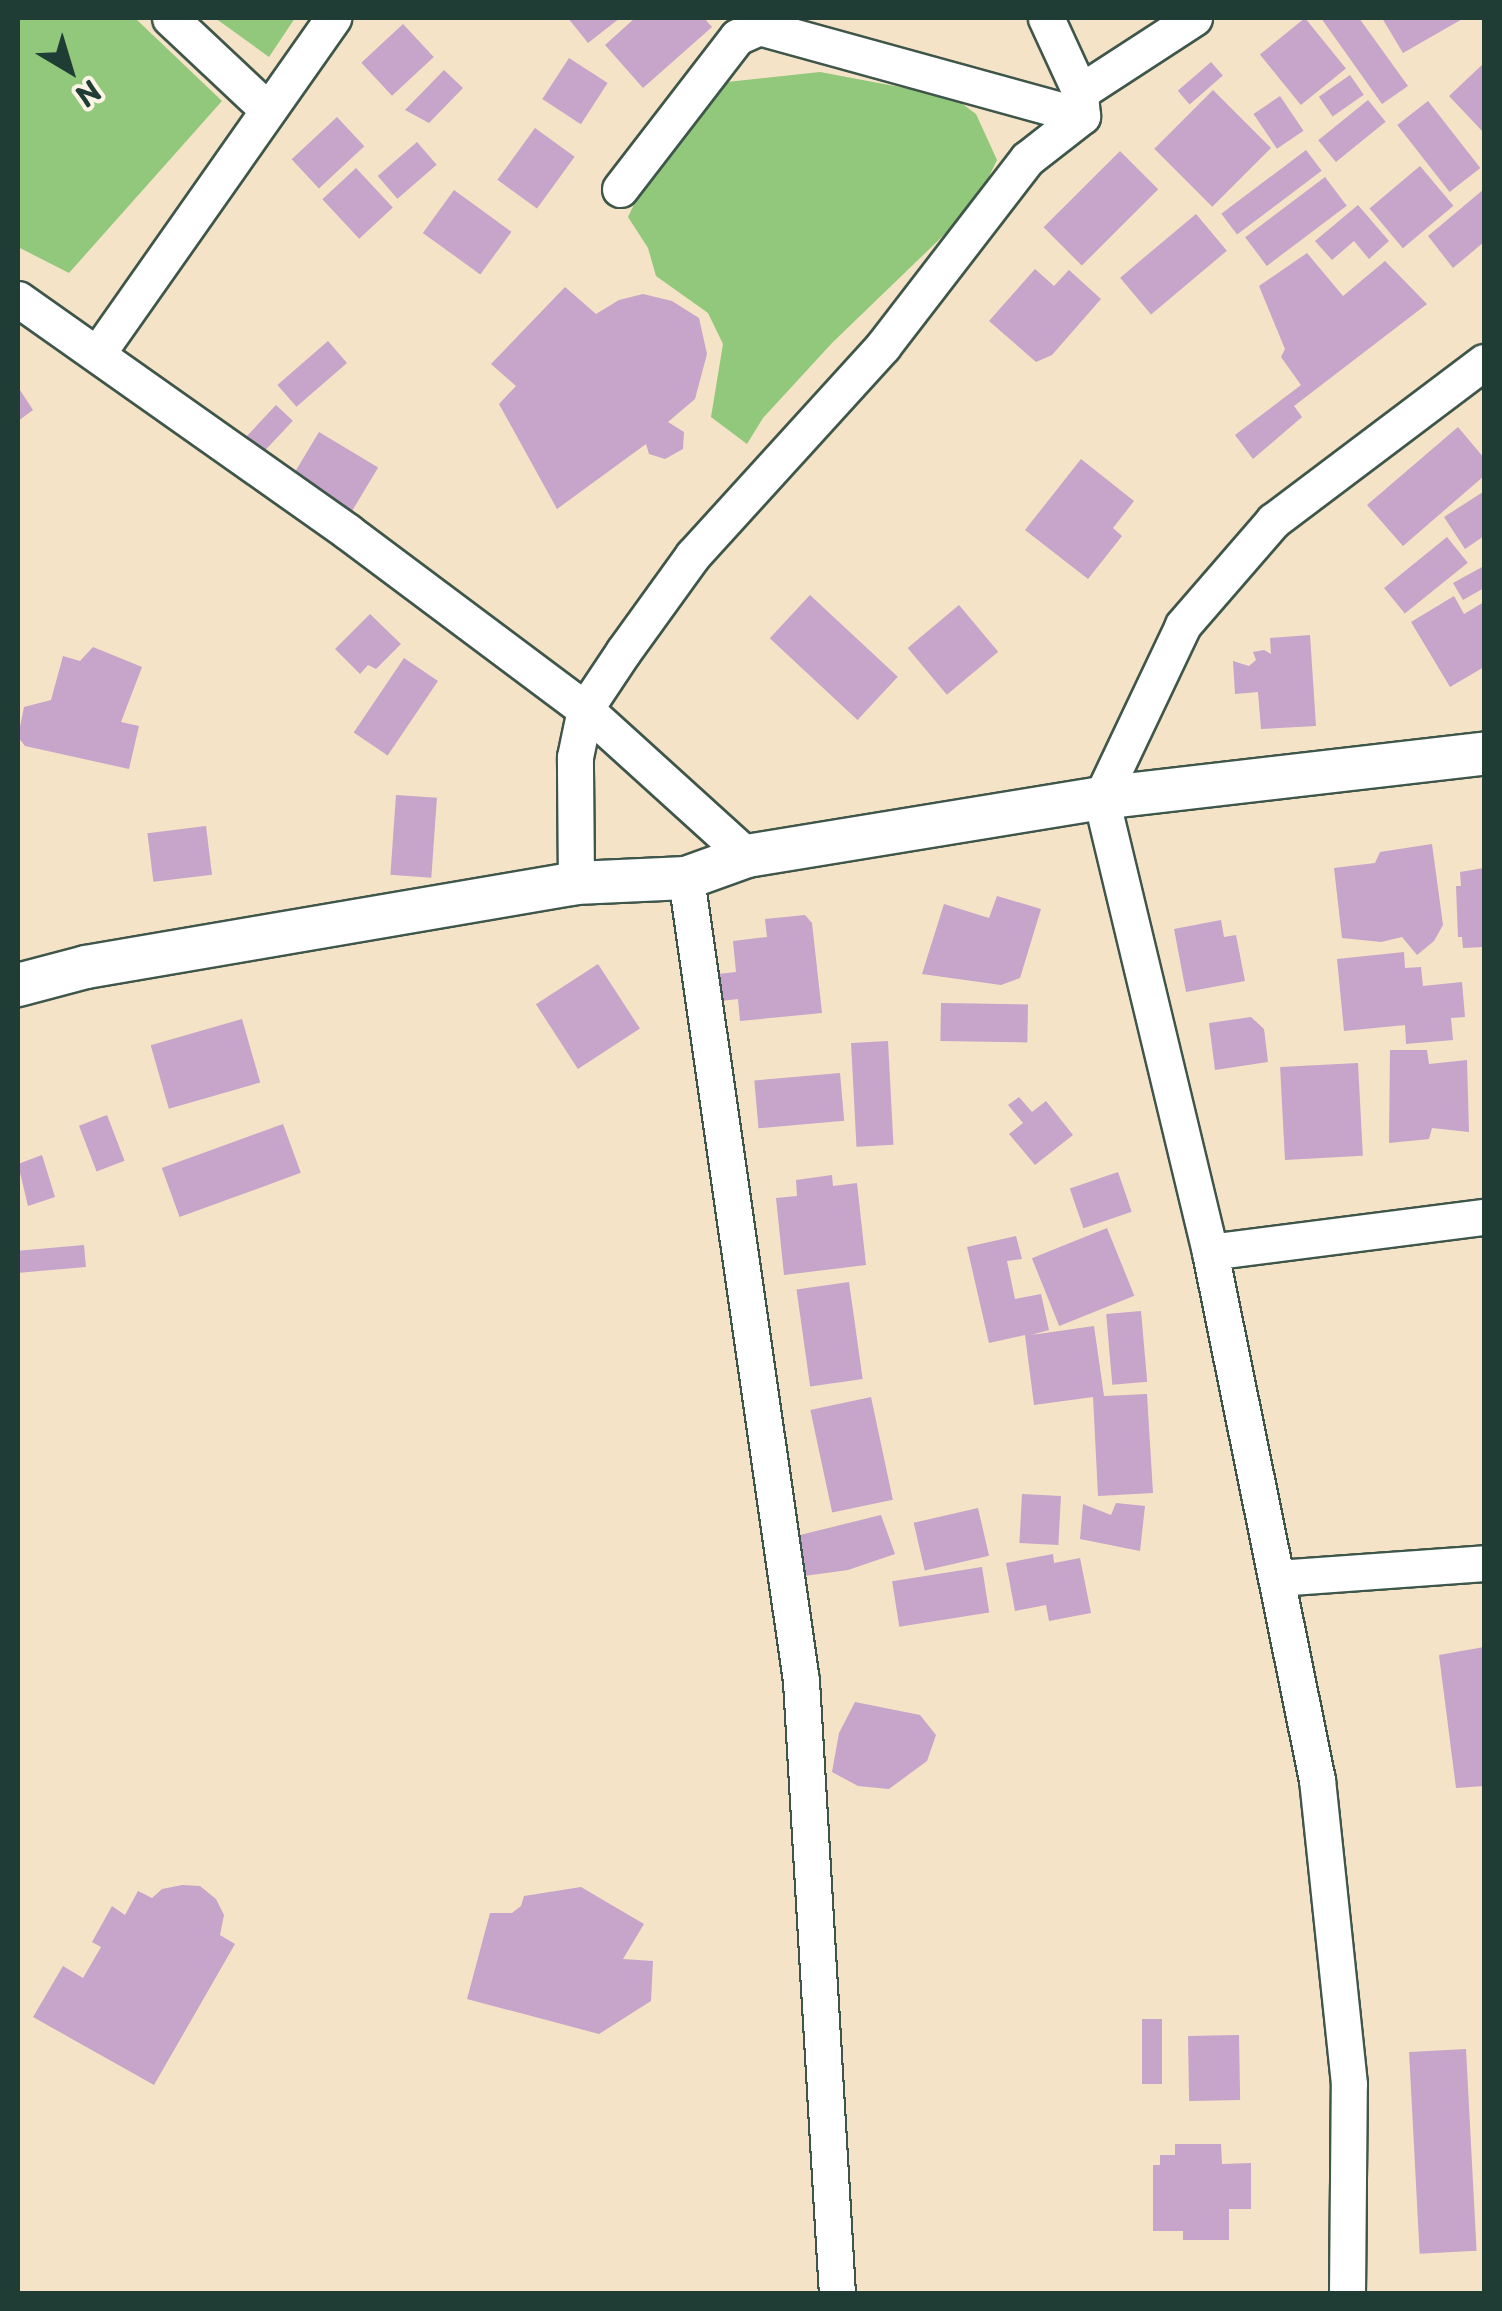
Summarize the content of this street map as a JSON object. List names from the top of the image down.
{
  "north": "bottom right"
}
